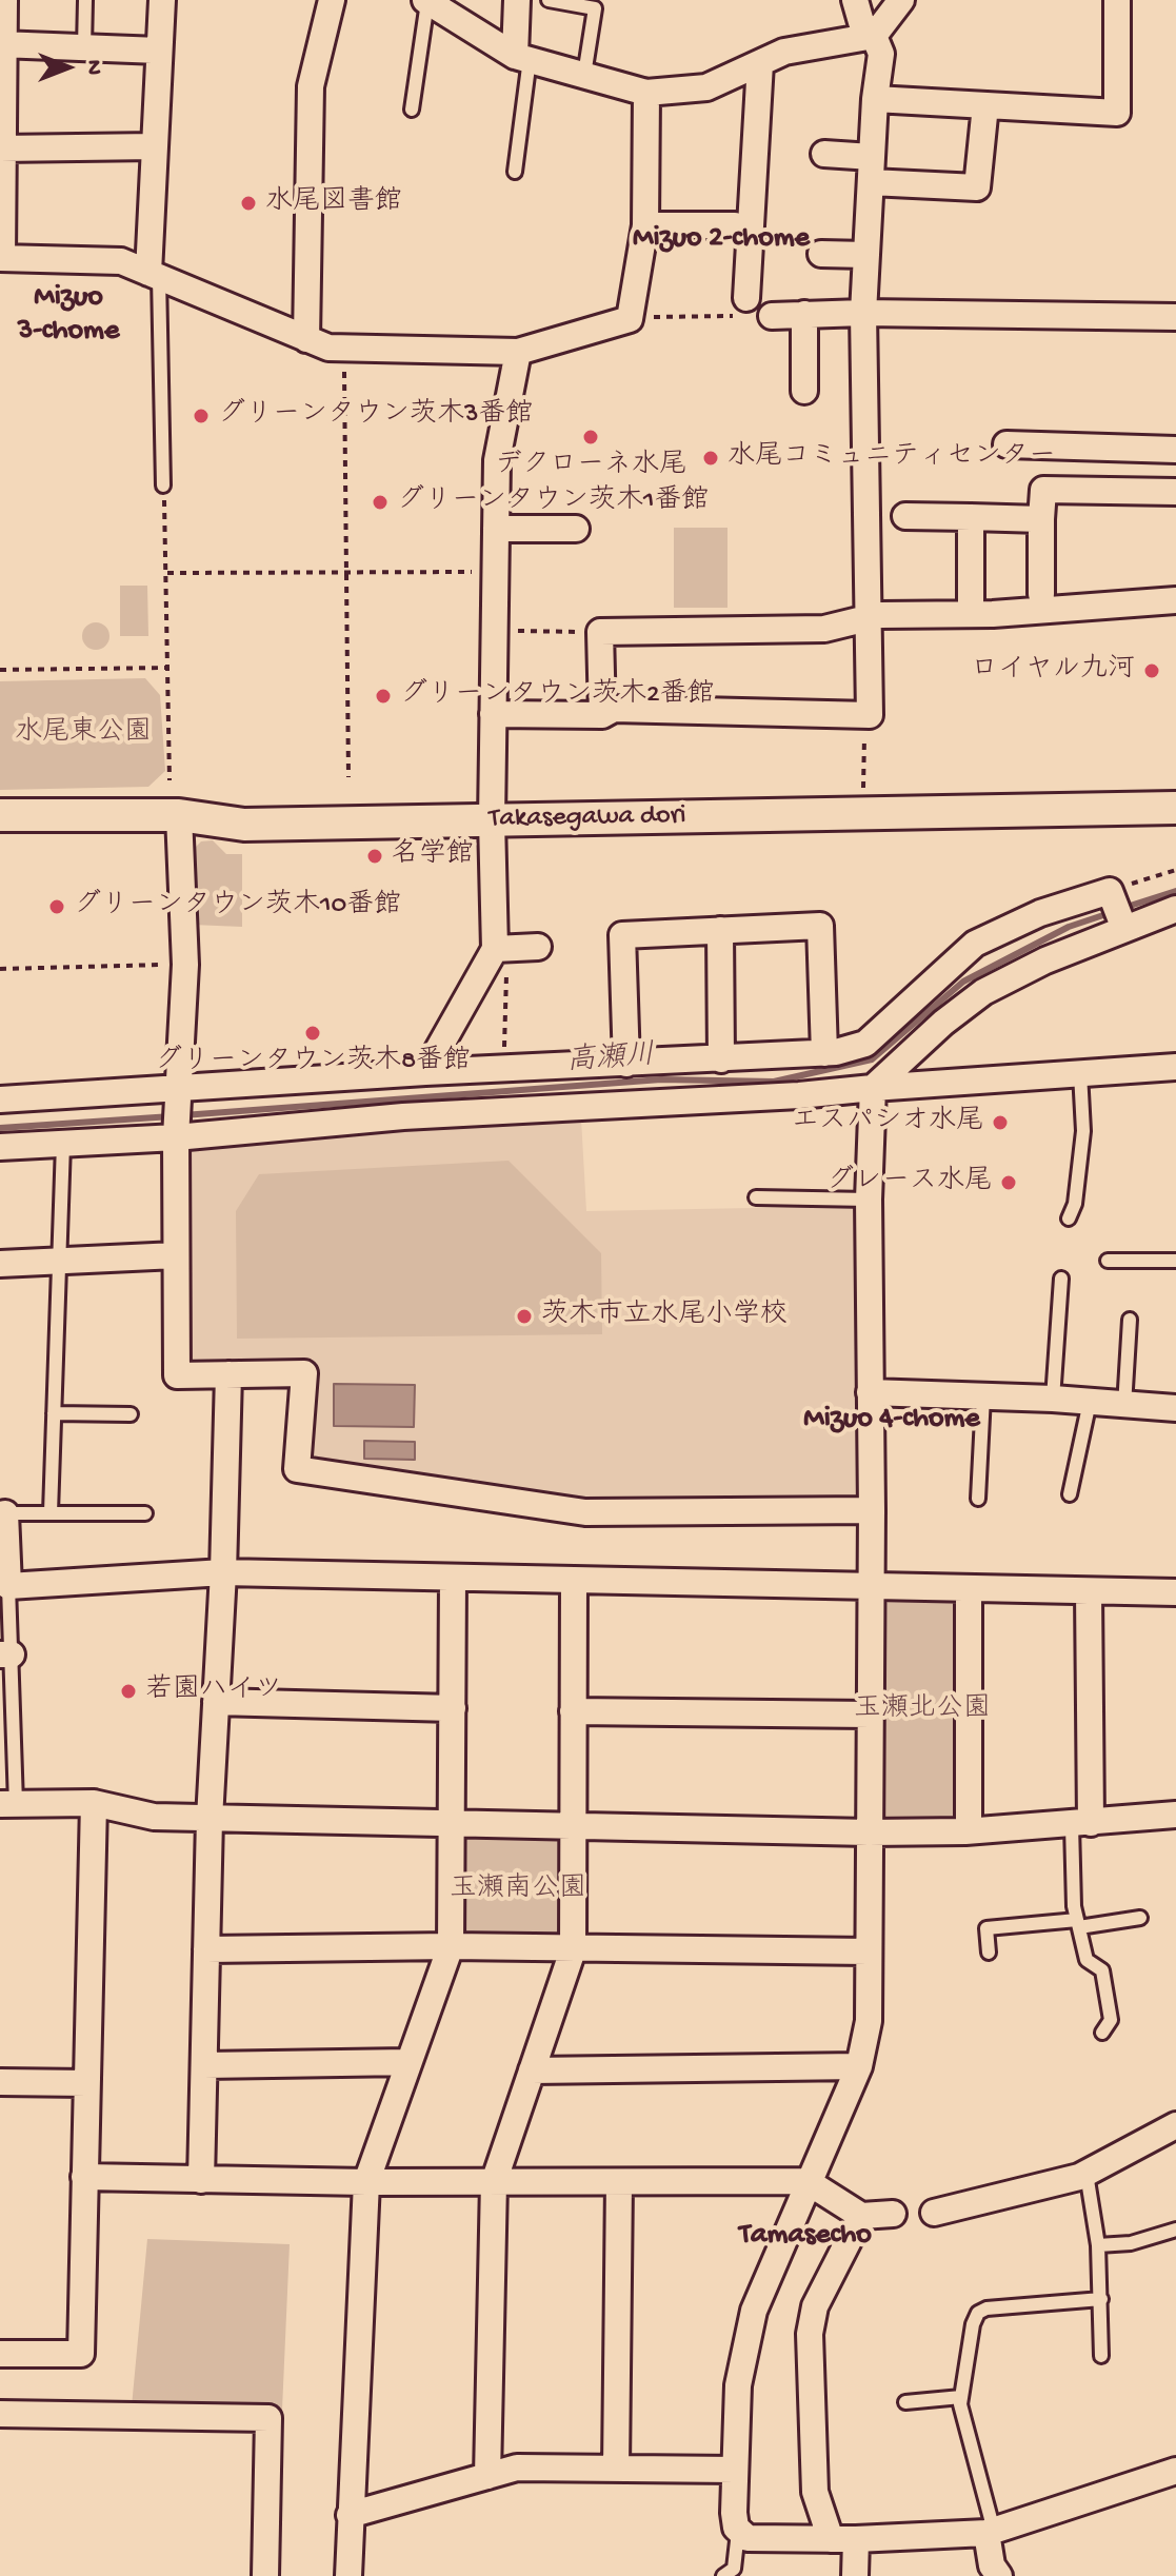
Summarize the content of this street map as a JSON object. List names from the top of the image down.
{
  "streets": {
    "street": ["Takasegawa dori"]
  },
  "districts": [
    "Mizuo 2-chome",
    "Mizuo 3-chome",
    "Mizuo 4-chome",
    "Tamasecho"
  ],
  "water": ["高瀬川"],
  "parks": ["水尾東公園", "玉瀬北公園", "玉瀬南公園"],
  "places": [
    "水尾図書館",
    "グリーンタウン茨木3番館",
    "デクローネ水尾",
    "水尾コミュニティセンター",
    "グリーンタウン茨木1番館",
    "ロイヤル九河",
    "グリーンタウン茨木2番館",
    "名学館",
    "グリーンタウン茨木10番館",
    "グリーンタウン茨木8番館",
    "エスパシオ水尾",
    "グレース水尾",
    "茨木市立水尾小学校",
    "若園ハイツ"
  ],
  "north": "right"
}
